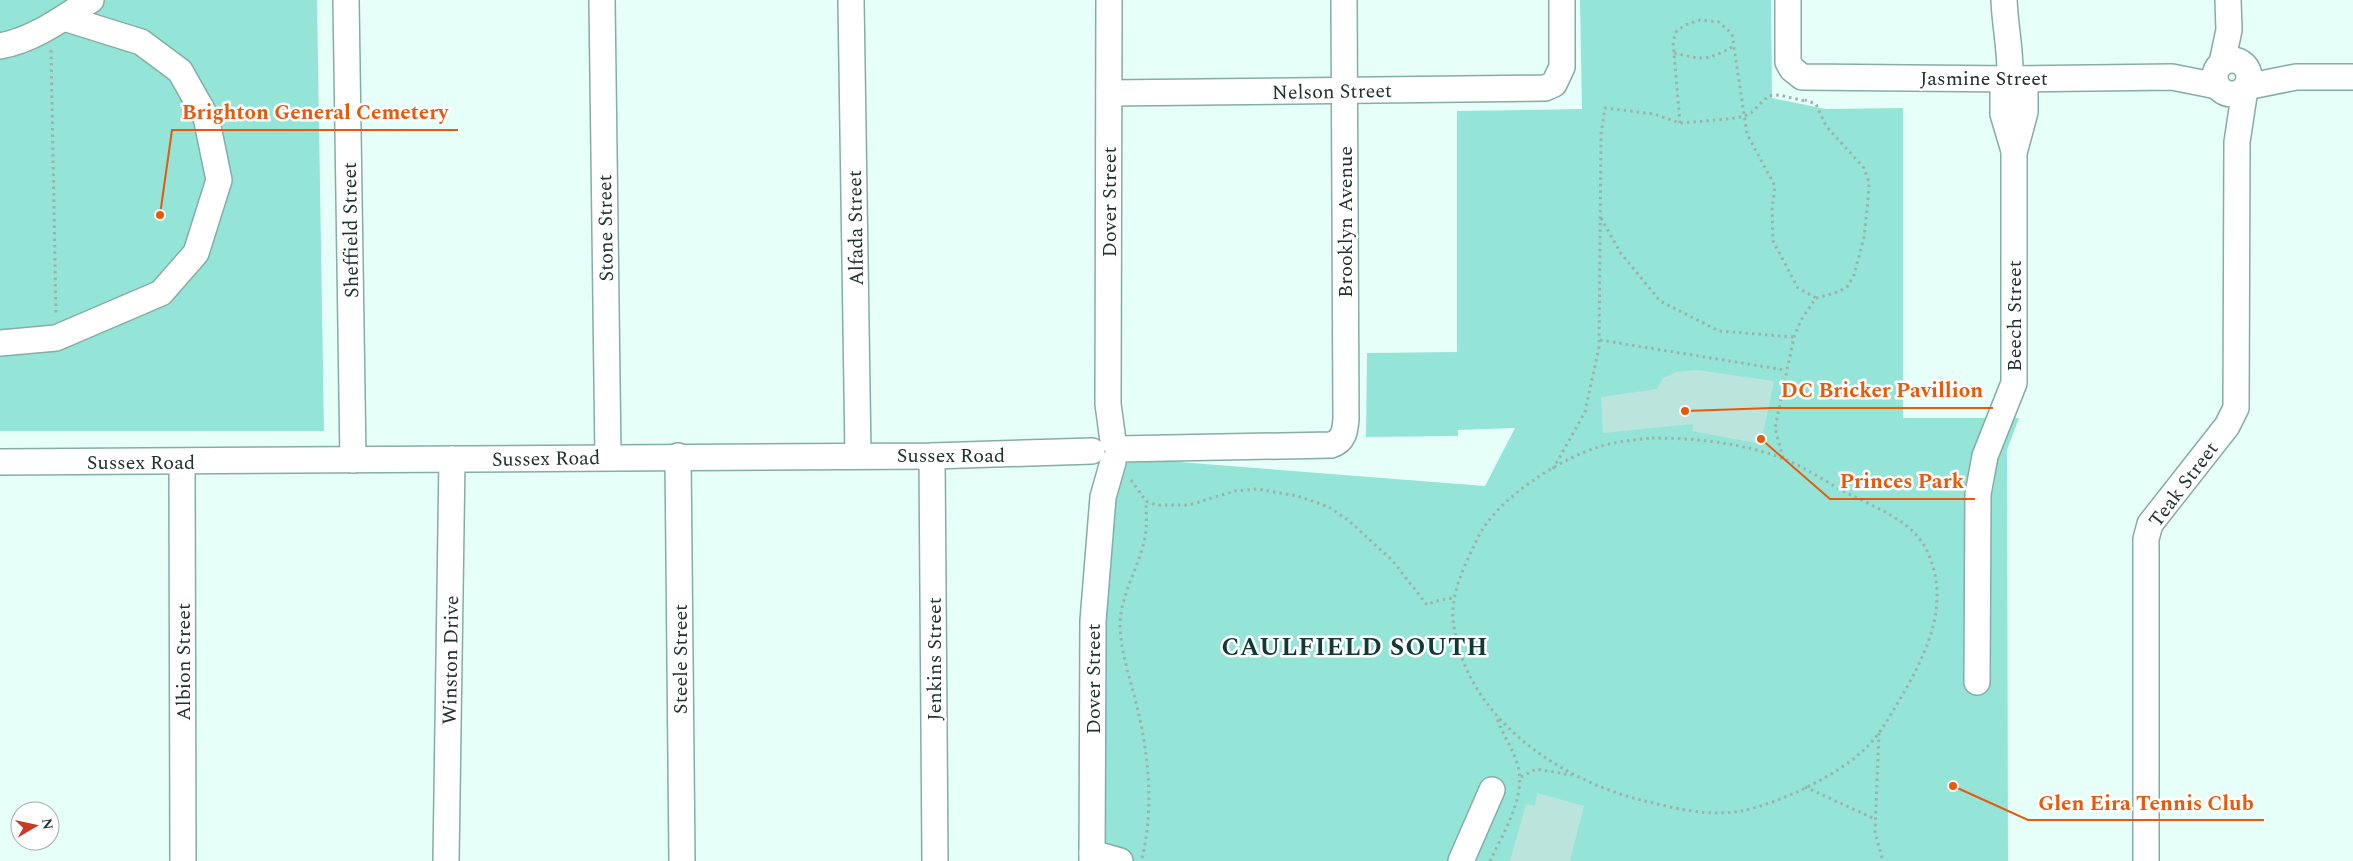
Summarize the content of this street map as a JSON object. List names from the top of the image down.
{
  "streets": {
    "street": [
      "Jasmine Street",
      "Nelson Street",
      "Dover Street",
      "Brooklyn Avenue",
      "Stone Street",
      "Alfada Street",
      "Sheffield Street",
      "Beech Street",
      "Sussex Road",
      "Teak Street",
      "Steele Street",
      "Jenkins Street",
      "Winston Drive",
      "Albion Street"
    ]
  },
  "crossings": [
    ["Jasmine Street", "Beech Street"],
    ["Jasmine Street", "Teak Street"],
    ["Nelson Street", "Dover Street"],
    ["Nelson Street", "Brooklyn Avenue"],
    ["Dover Street", "Sussex Road"],
    ["Brooklyn Avenue", "Sussex Road"],
    ["Stone Street", "Sussex Road"],
    ["Alfada Street", "Sussex Road"],
    ["Sheffield Street", "Sussex Road"],
    ["Sussex Road", "Steele Street"],
    ["Sussex Road", "Jenkins Street"],
    ["Sussex Road", "Winston Drive"],
    ["Sussex Road", "Albion Street"]
  ],
  "districts": ["CAULFIELD SOUTH"],
  "places": [
    "Brighton General Cemetery",
    "DC Bricker Pavillion",
    "Princes Park",
    "Glen Eira Tennis Club"
  ],
  "north": "right"
}
